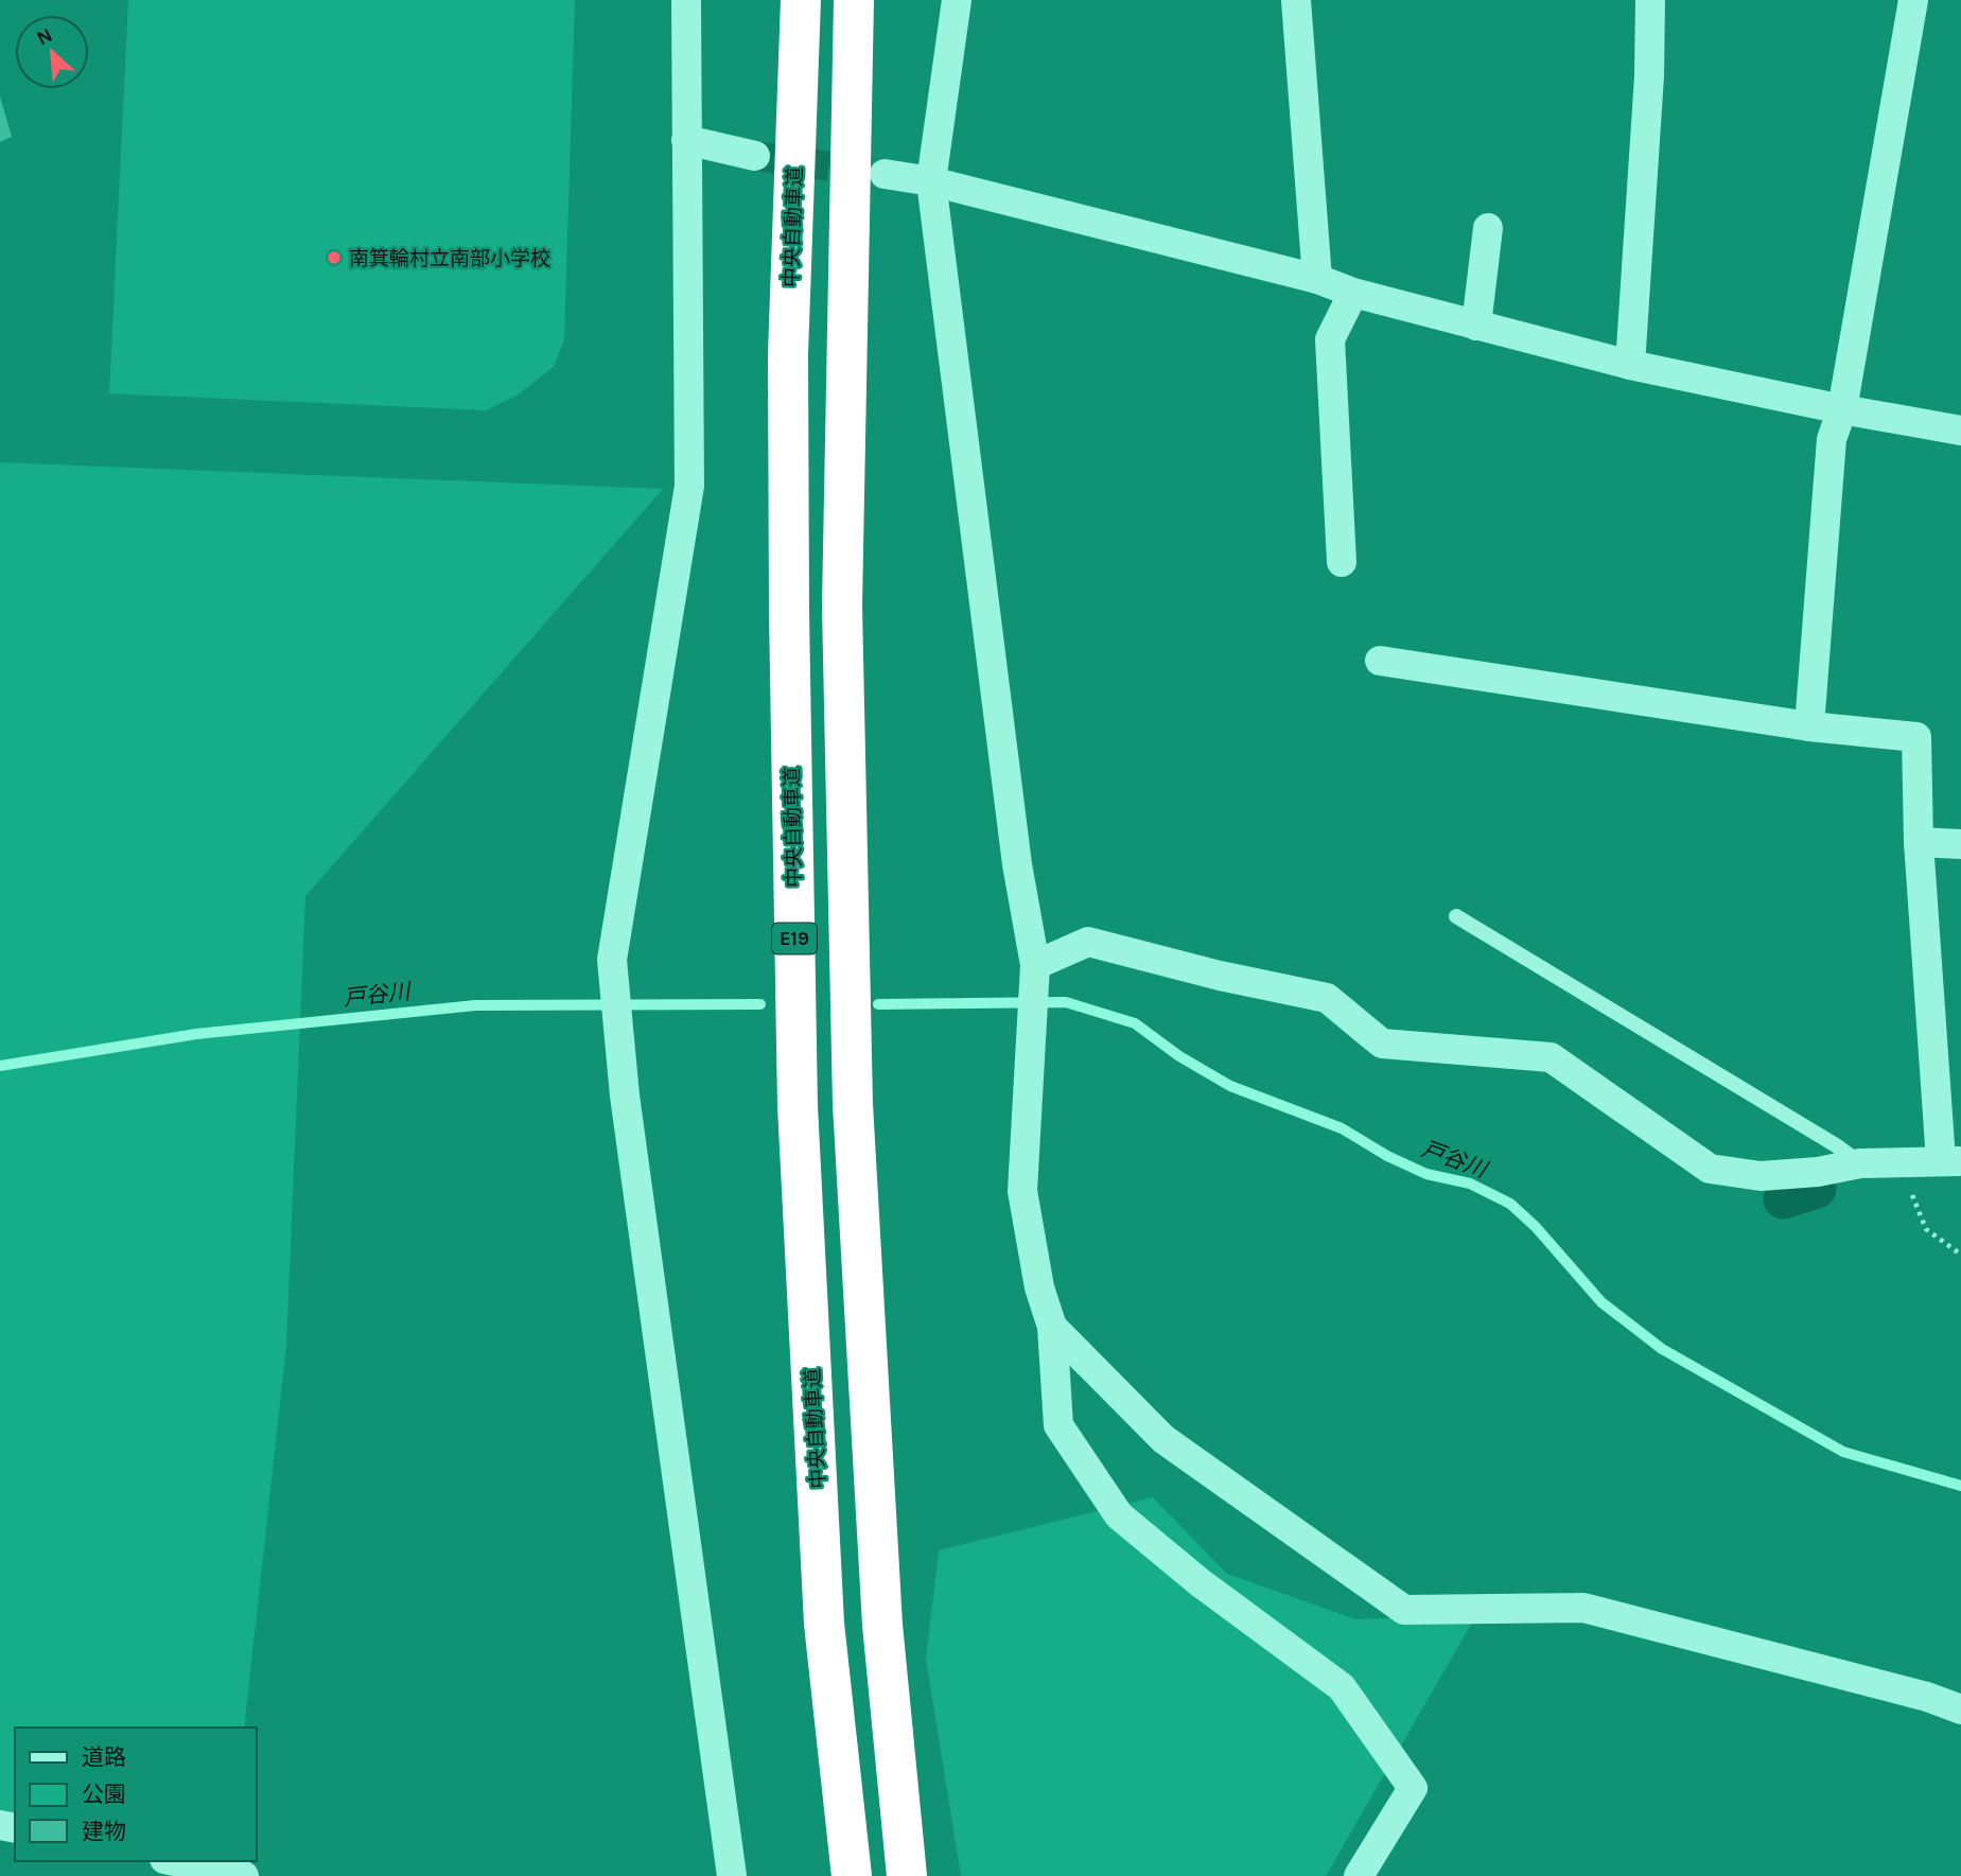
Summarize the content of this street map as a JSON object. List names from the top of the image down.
{
  "streets": {
    "highway": ["中央自動車道", "E19"]
  },
  "water": ["戸谷川"],
  "places": ["南箕輪村立南部小学校"],
  "legend": ["道路", "公園", "建物"],
  "north": "top left"
}
